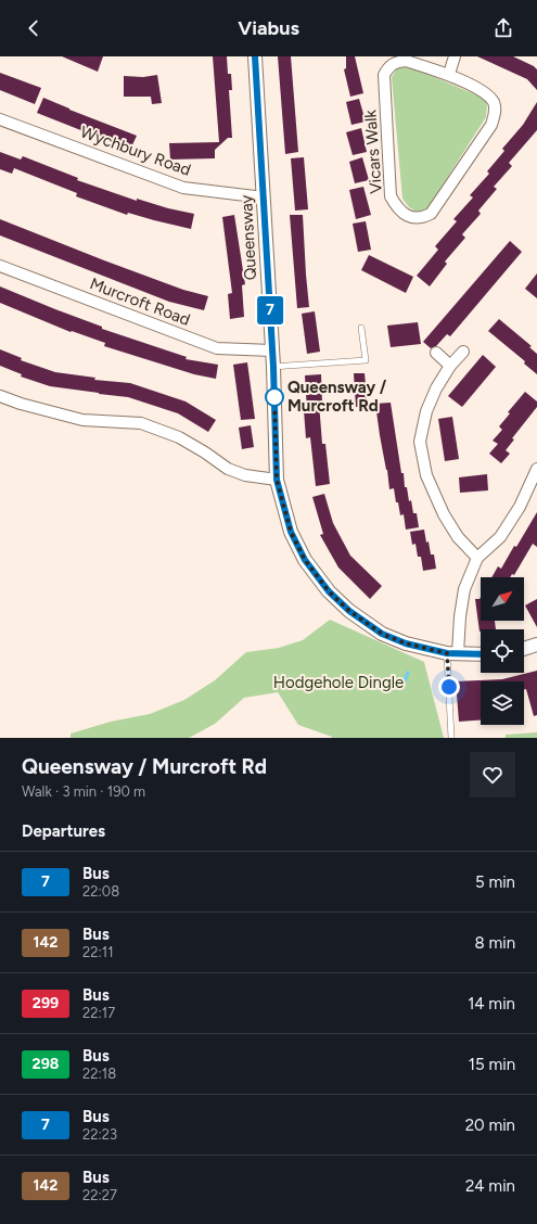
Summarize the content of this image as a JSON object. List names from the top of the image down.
{
  "streets": {
    "street": [
      "Wychbury Road",
      "Vicars Walk",
      "Queensway",
      "Murcroft Road"
    ]
  },
  "crossings": [
    ["Wychbury Road", "Queensway"],
    ["Queensway", "Murcroft Road"]
  ],
  "parks": ["Hodgehole Dingle"],
  "places": ["Queensway / Murcroft Rd"],
  "lines": ["bus line 7"],
  "north": "top right",
  "page": {
    "header": "Viabus",
    "on_map": "7",
    "heading": [
      ["Queensway / Murcroft Rd", "Walk · 3 min · 190 m"],
      "Departures"
    ],
    "list": [
      {
        "mark": "7",
        "name": "Bus",
        "note": "22:08",
        "value": "5 min"
      },
      {
        "mark": "142",
        "name": "Bus",
        "note": "22:11",
        "value": "8 min"
      },
      {
        "mark": "299",
        "name": "Bus",
        "note": "22:17",
        "value": "14 min"
      },
      {
        "mark": "298",
        "name": "Bus",
        "note": "22:18",
        "value": "15 min"
      },
      {
        "mark": "7",
        "name": "Bus",
        "note": "22:23",
        "value": "20 min"
      },
      {
        "mark": "142",
        "name": "Bus",
        "note": "22:27",
        "value": "24 min"
      }
    ]
  }
}
